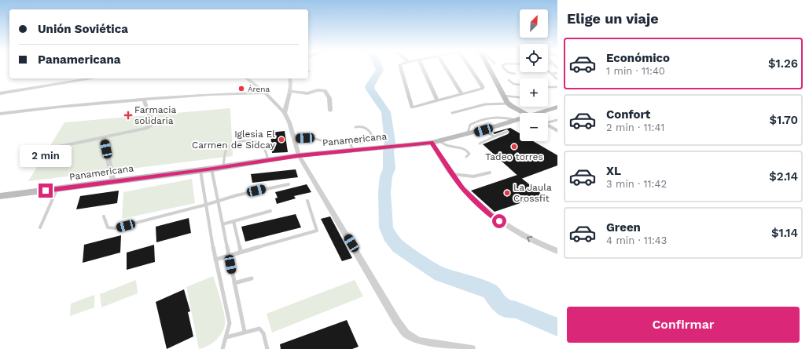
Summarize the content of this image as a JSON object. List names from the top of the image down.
{
  "streets": {
    "main road": ["Panamericana"]
  },
  "places": {
    "other": [
      "Árena",
      "Iglesia El Carmen de Sidcay",
      "Tadeo torres",
      "La Jaula Crossfit"
    ],
    "health": ["Farmacia solidaria"]
  },
  "north": "top right",
  "page": {
    "heading": "Elige un viaje",
    "map_buttons": ["+", "−"],
    "banner": ["Unión Soviética", "Panamericana"],
    "list": [
      {
        "name": "Económico",
        "note": "1 min · 11:40",
        "value": "$1.26"
      },
      {
        "name": "Confort",
        "note": "2 min · 11:41",
        "value": "$1.70"
      },
      {
        "name": "XL",
        "note": "3 min · 11:42",
        "value": "$2.14"
      },
      {
        "name": "Green",
        "note": "4 min · 11:43",
        "value": "$1.14"
      }
    ],
    "bubble": "2 min",
    "buttons": "Confirmar"
  }
}
